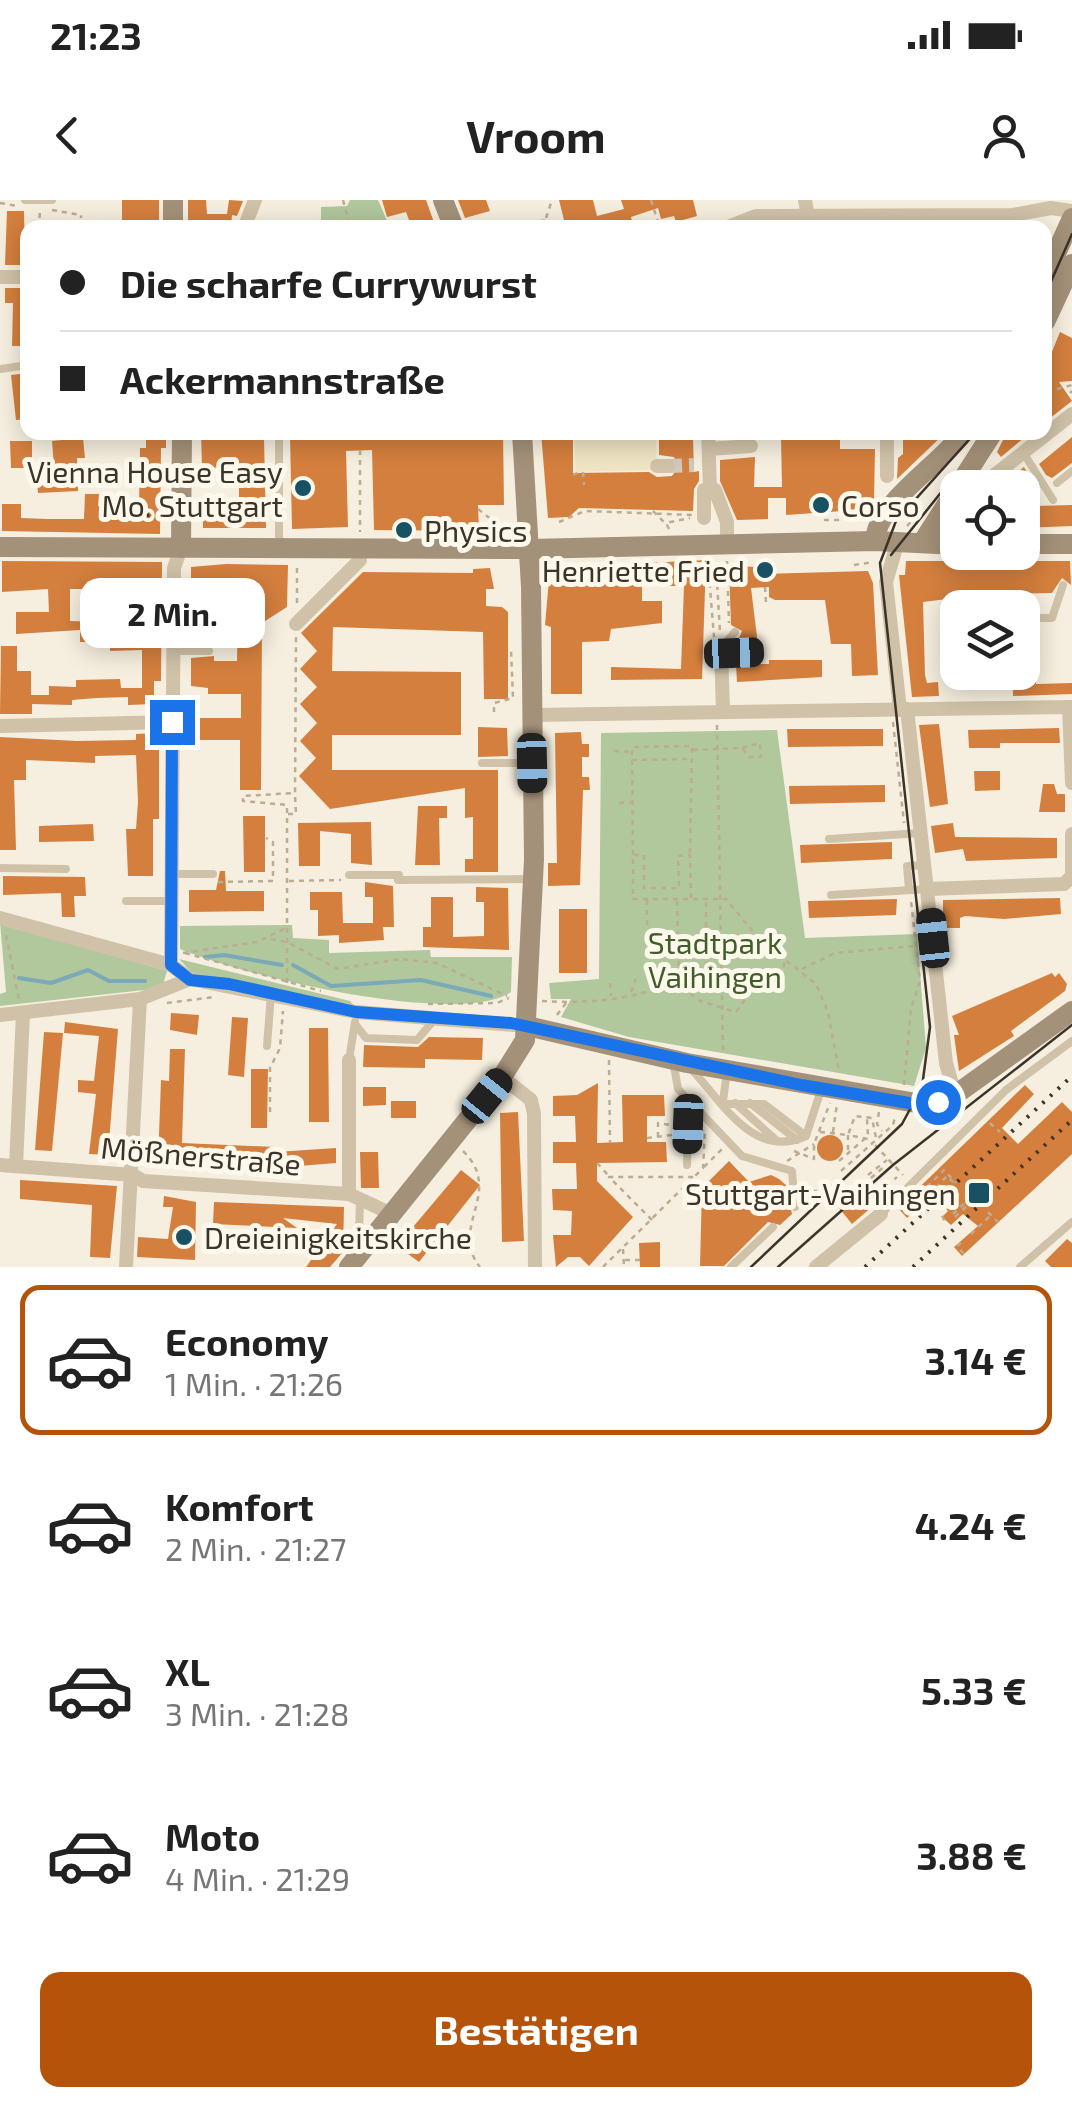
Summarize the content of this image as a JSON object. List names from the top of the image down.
{
  "streets": {
    "street": ["Mößnerstraße"]
  },
  "parks": ["Stadtpark Vaihingen"],
  "places": {
    "other": [
      "Vienna House Easy Mo. Stuttgart",
      "Corso",
      "Physics",
      "Henriette Fried",
      "Dreieinigkeitskirche"
    ],
    "transit": ["Stuttgart-Vaihingen"]
  },
  "page": {
    "status": "21:23",
    "header": "Vroom",
    "banner": ["Die scharfe Currywurst", "Ackermannstraße"],
    "bubble": "2 Min.",
    "list": [
      {
        "name": "Economy",
        "note": "1 Min. · 21:26",
        "value": "3.14 €"
      },
      {
        "name": "Komfort",
        "note": "2 Min. · 21:27",
        "value": "4.24 €"
      },
      {
        "name": "XL",
        "note": "3 Min. · 21:28",
        "value": "5.33 €"
      },
      {
        "name": "Moto",
        "note": "4 Min. · 21:29",
        "value": "3.88 €"
      }
    ],
    "buttons": "Bestätigen"
  }
}
